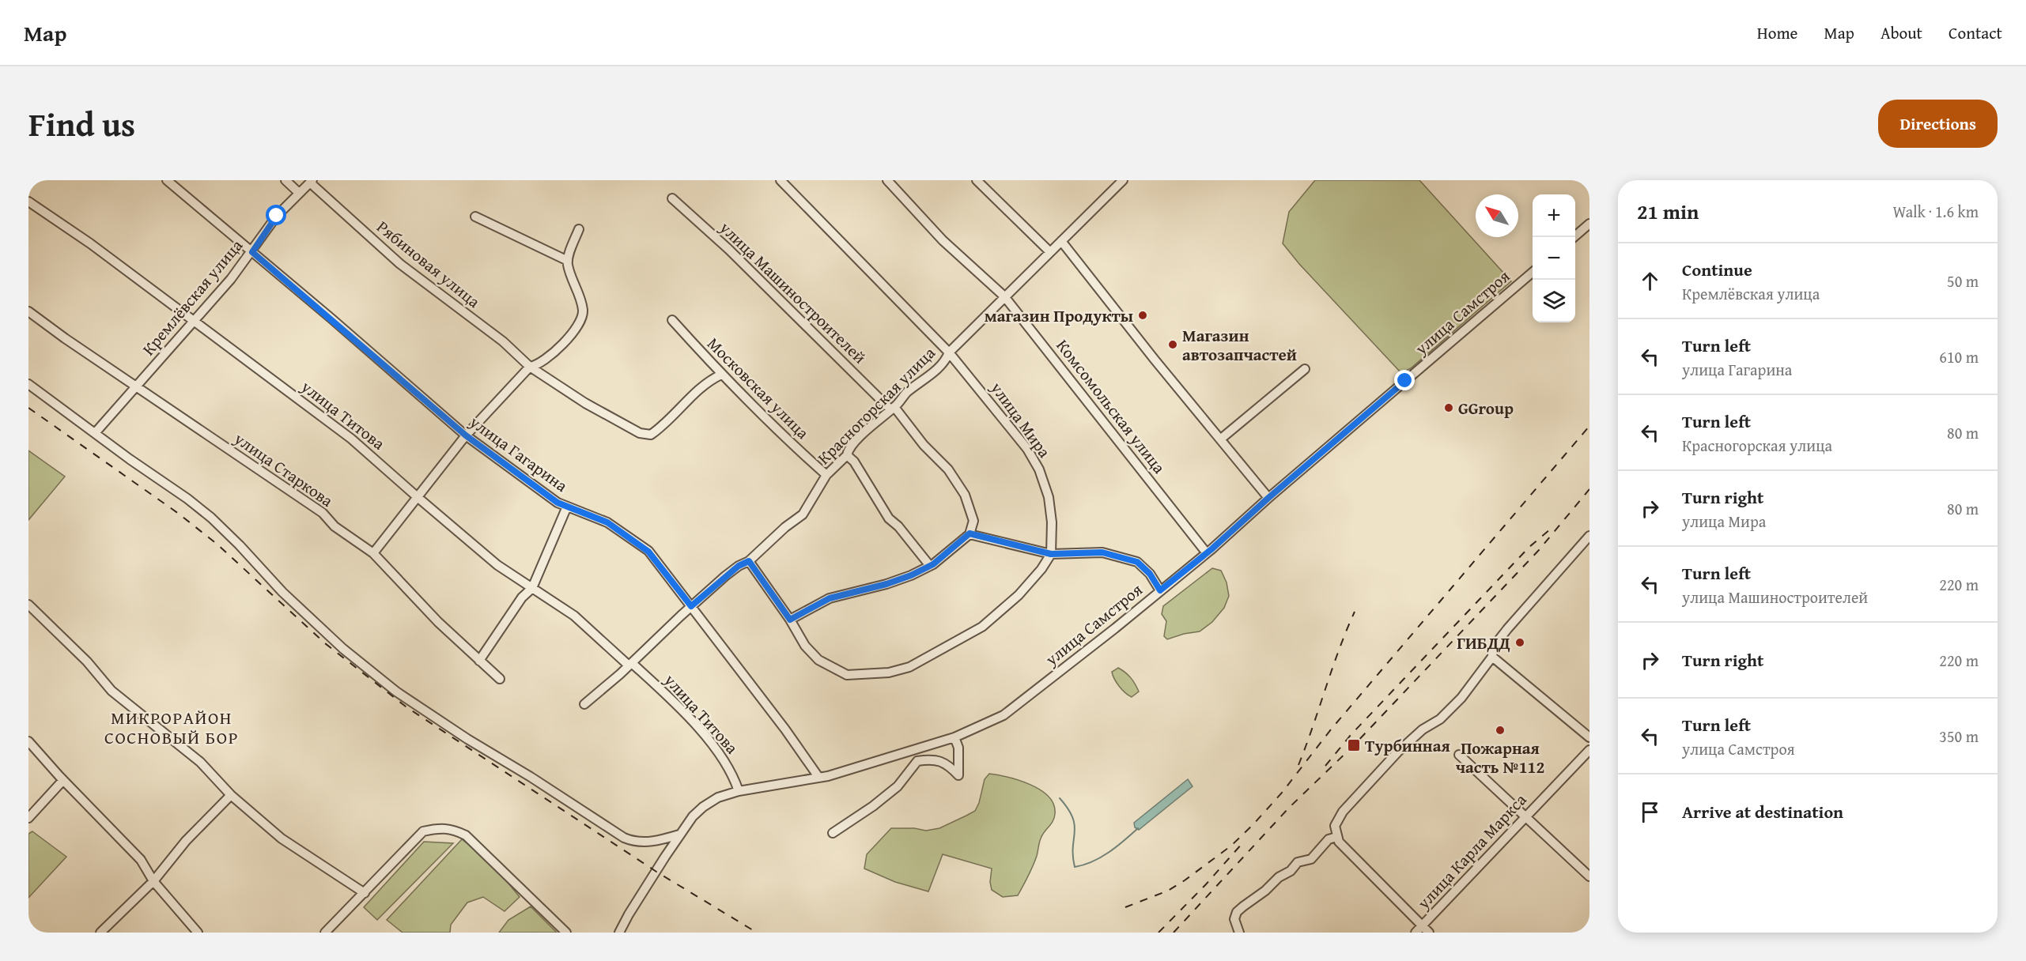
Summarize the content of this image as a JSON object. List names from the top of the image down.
{
  "streets": {
    "street": [
      "Рябиновая улица",
      "улица Машиностроителей",
      "Кремлёвская улица",
      "улица Самстроя",
      "Московская улица",
      "Красногорская улица",
      "Комсомольская улица",
      "улица Титова",
      "улица Мира",
      "улица Гагарина",
      "улица Старкова",
      "улица Карла Маркса"
    ]
  },
  "crossings": [
    ["Рябиновая улица", "Кремлёвская улица"],
    ["Рябиновая улица", "Московская улица"],
    ["улица Машиностроителей", "Красногорская улица"],
    ["Кремлёвская улица", "улица Титова"],
    ["Кремлёвская улица", "улица Гагарина"],
    ["Кремлёвская улица", "улица Старкова"],
    ["улица Самстроя", "Комсомольская улица"],
    ["улица Самстроя", "улица Титова"],
    ["улица Самстроя", "улица Гагарина"],
    ["Московская улица", "Красногорская улица"],
    ["Красногорская улица", "Комсомольская улица"],
    ["Красногорская улица", "улица Титова"],
    ["Красногорская улица", "улица Мира"],
    ["Красногорская улица", "улица Гагарина"]
  ],
  "districts": ["МИКРОРАЙОН СОСНОВЫЙ БОР"],
  "places": {
    "other": [
      "магазин Продукты",
      "Магазин автозапчастей",
      "GGroup",
      "ГИБДД",
      "Пожарная часть №112"
    ],
    "transit": ["Турбинная"]
  },
  "north": "top left",
  "page": {
    "header": "Map",
    "nav": [
      "Home",
      "Map",
      "About",
      "Contact"
    ],
    "title": "Find us",
    "buttons": "Directions",
    "heading": ["21 min", "Walk · 1.6 km"],
    "map_buttons": ["+", "−"],
    "list": [
      ["Continue", "Кремлёвская улица", "50 m"],
      ["Turn left", "улица Гагарина", "610 m"],
      ["Turn left", "Красногорская улица", "80 m"],
      ["Turn right", "улица Мира", "80 m"],
      ["Turn left", "улица Машиностроителей", "220 m"],
      ["Turn right", "220 m"],
      ["Turn left", "улица Самстроя", "350 m"],
      "Arrive at destination"
    ]
  }
}
